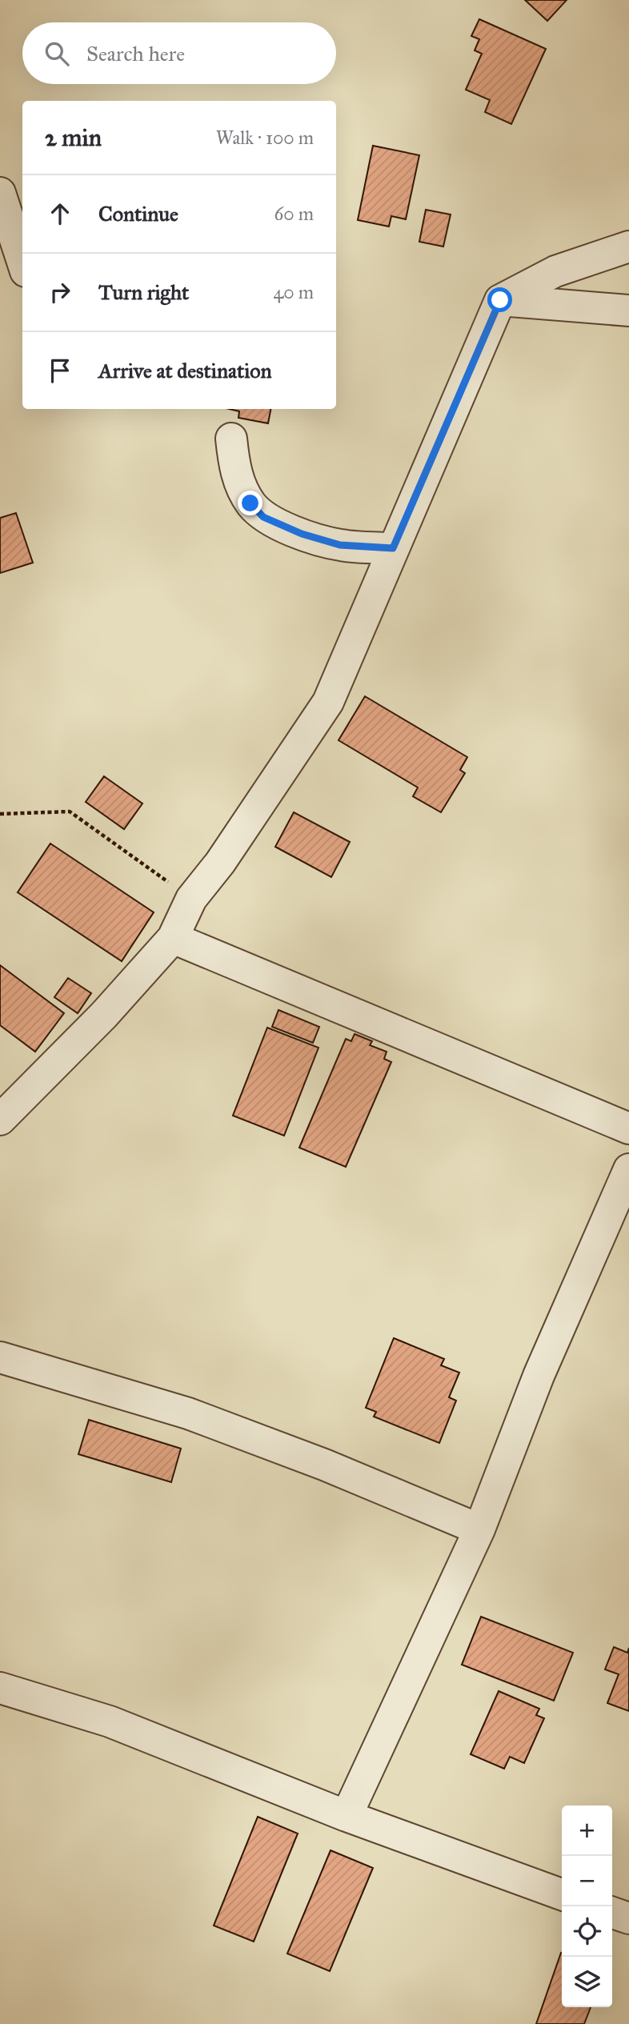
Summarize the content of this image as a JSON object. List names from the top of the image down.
{
  "page": {
    "search": "Search here",
    "heading": ["2 min", "Walk · 100 m"],
    "list": [
      ["Continue", "60 m"],
      ["Turn right", "40 m"],
      "Arrive at destination"
    ],
    "map_buttons": ["+", "−"]
  }
}
